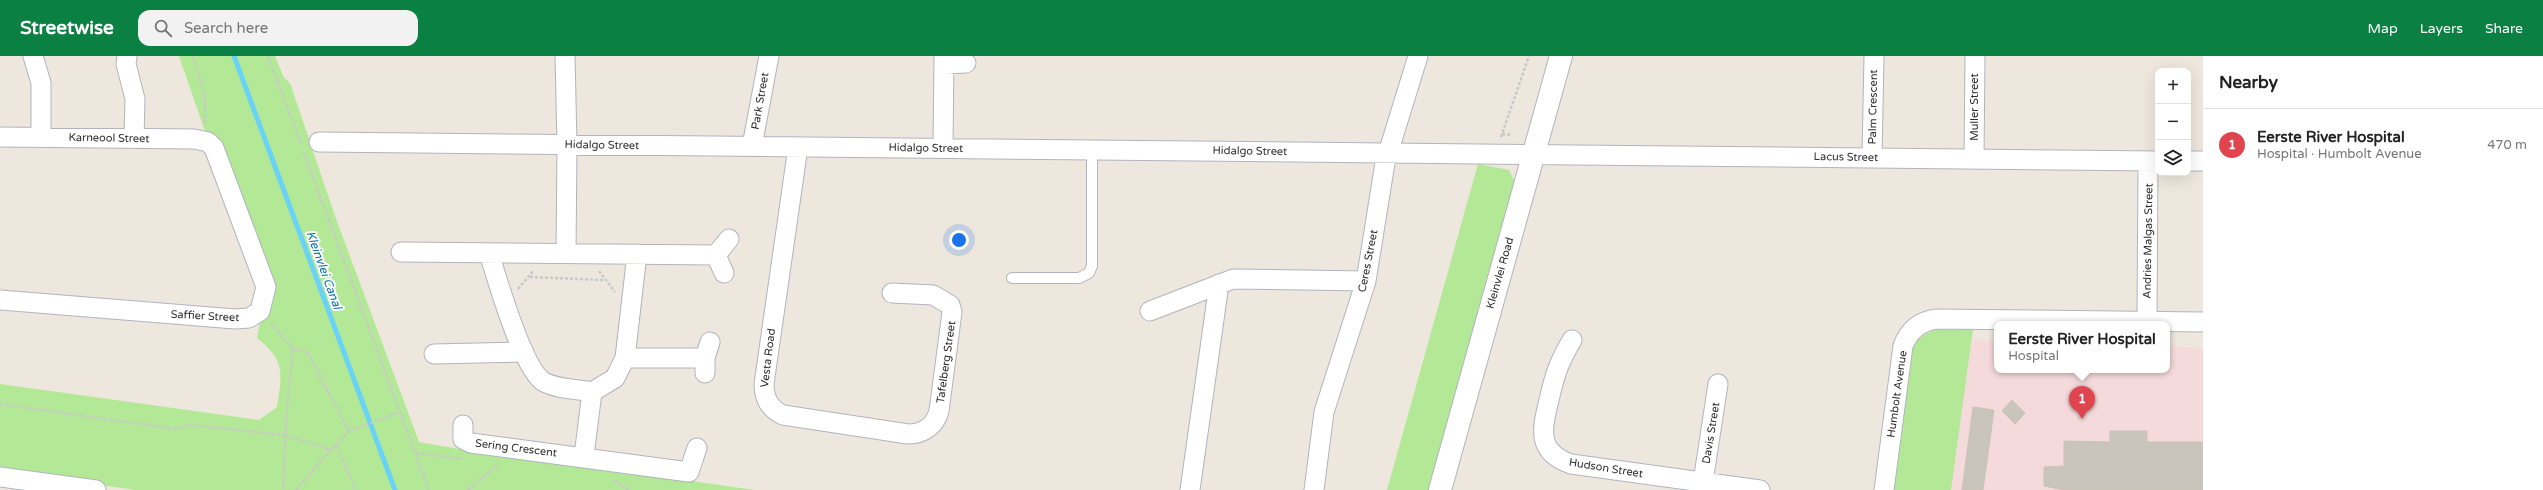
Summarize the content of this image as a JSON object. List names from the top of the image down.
{
  "streets": {
    "street": [
      "Park Street",
      "Palm Crescent",
      "Muller Street",
      "Karneool Street",
      "Hidalgo Street",
      "Lacus Street",
      "Andries Malgas Street",
      "Ceres Street",
      "Kleinvlei Road",
      "Saffier Street",
      "Vesta Road",
      "Tafelberg Street",
      "Humbolt Avenue",
      "Davis Street",
      "Sering Crescent",
      "Hudson Street"
    ]
  },
  "crossings": [
    ["Park Street", "Hidalgo Street"],
    ["Palm Crescent", "Lacus Street"],
    ["Muller Street", "Lacus Street"],
    ["Karneool Street", "Saffier Street"],
    ["Hidalgo Street", "Lacus Street"],
    ["Hidalgo Street", "Ceres Street"],
    ["Hidalgo Street", "Kleinvlei Road"],
    ["Hidalgo Street", "Vesta Road"],
    ["Lacus Street", "Andries Malgas Street"],
    ["Lacus Street", "Kleinvlei Road"],
    ["Vesta Road", "Tafelberg Street"],
    ["Davis Street", "Hudson Street"]
  ],
  "water": ["Kleinvlei Canal"],
  "page": {
    "header": "Streetwise",
    "search": "Search here",
    "nav": ["Map", "Layers", "Share"],
    "heading": "Nearby",
    "map_buttons": ["+", "−"],
    "list": [
      {
        "mark": "1",
        "name": "Eerste River Hospital",
        "note": "Hospital · Humbolt Avenue",
        "value": "470 m"
      }
    ],
    "popup": ["Eerste River Hospital", "Hospital"],
    "pins": "1"
  }
}
